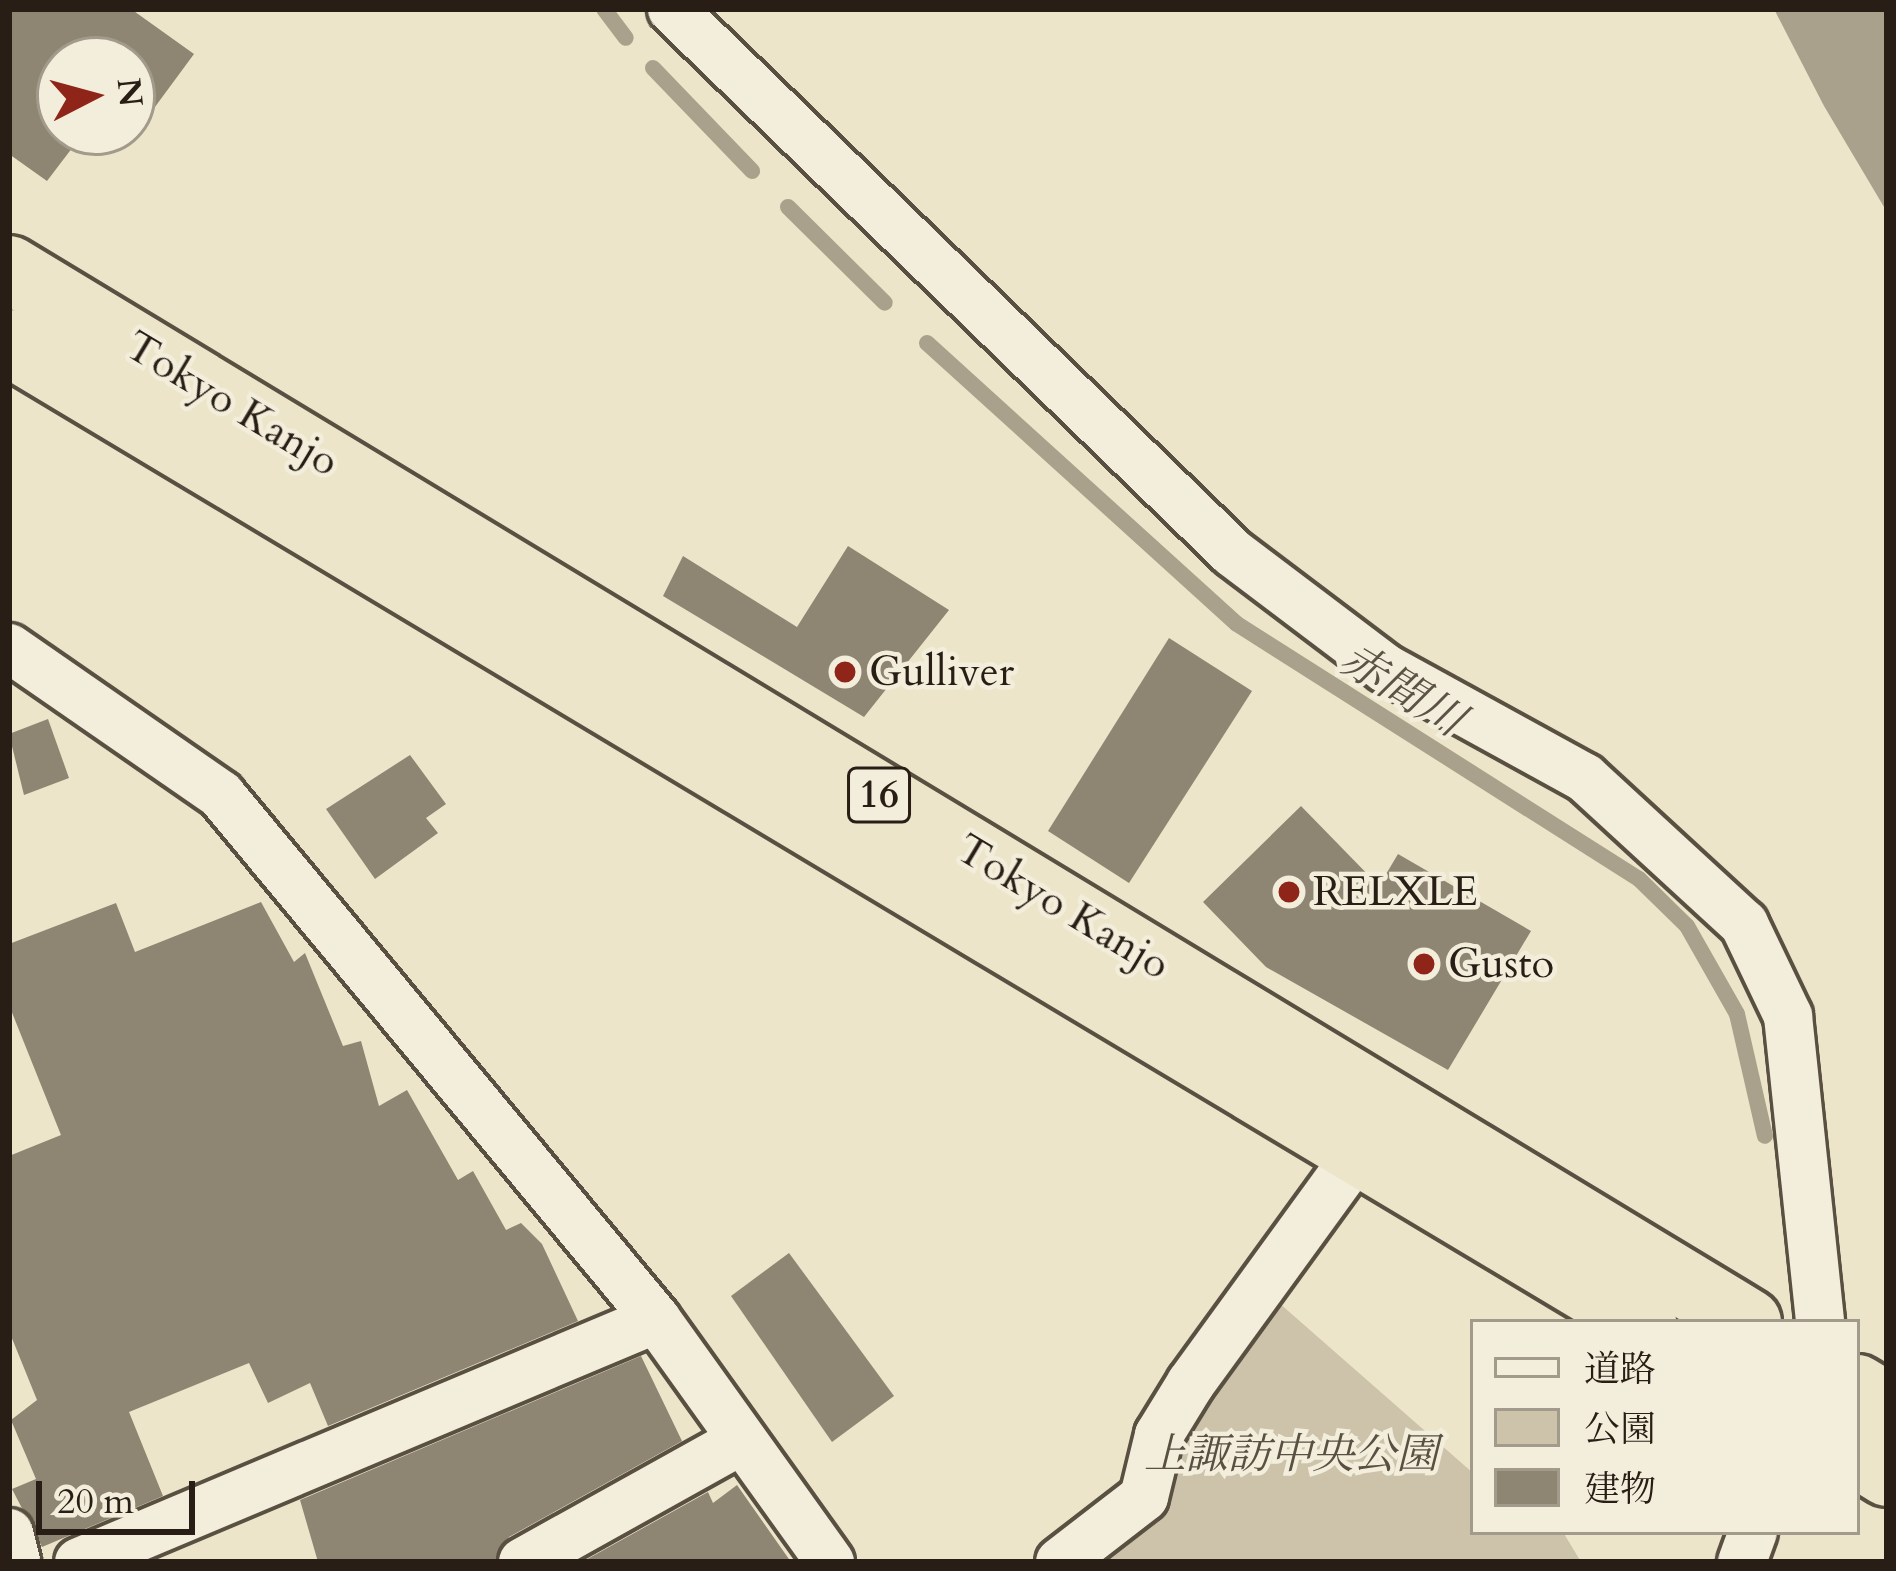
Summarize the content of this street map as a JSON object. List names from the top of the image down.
{
  "streets": {
    "highway": ["Tokyo Kanjo", "16"]
  },
  "water": ["赤間川"],
  "parks": ["上諏訪中央公園"],
  "places": ["Gulliver", "RELXLE", "Gusto"],
  "legend": ["道路", "公園", "建物"],
  "scale_bar": "20 m",
  "north": "right"
}
